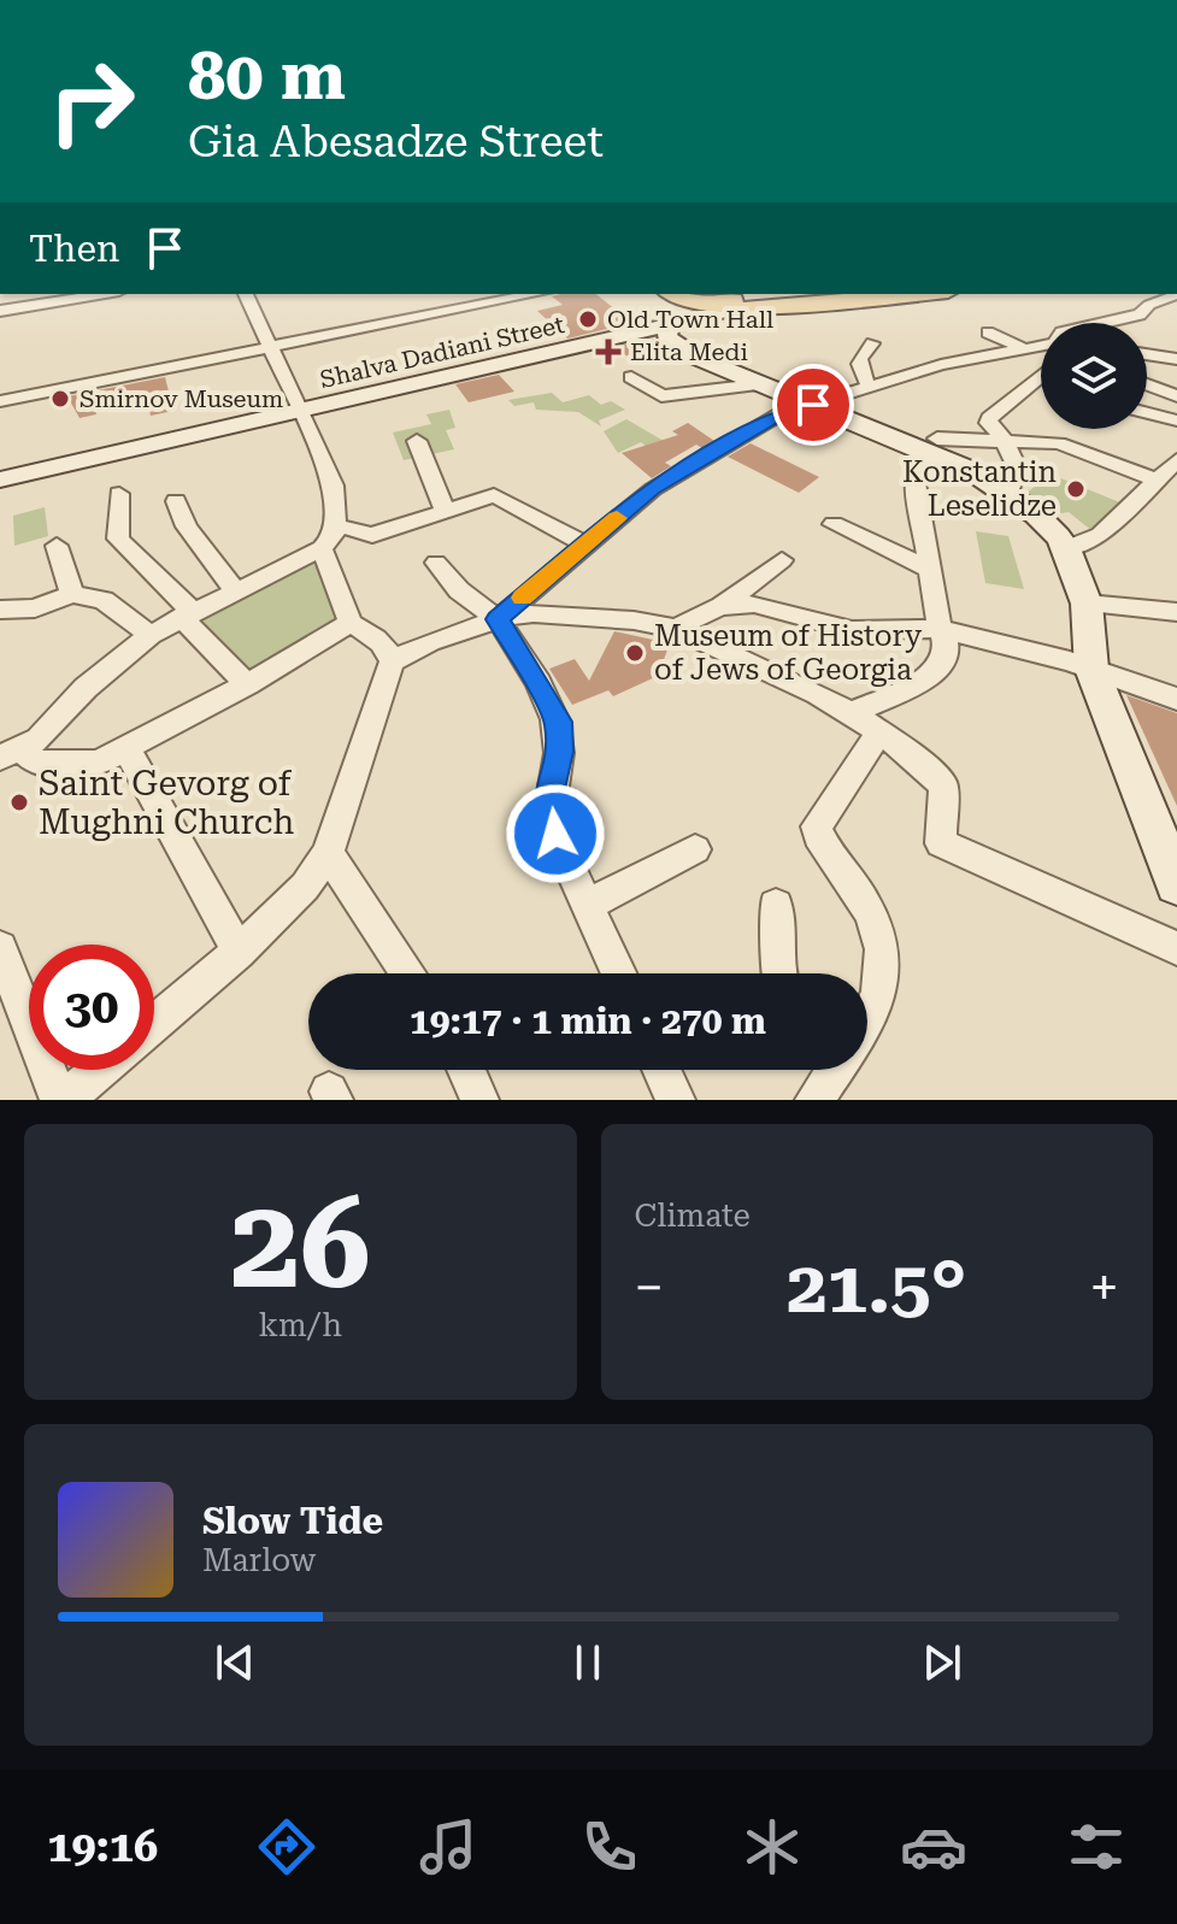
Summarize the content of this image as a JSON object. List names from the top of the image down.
{
  "streets": {
    "street": ["Shalva Dadiani Street"]
  },
  "places": {
    "other": [
      "Old Town Hall",
      "Smirnov Museum",
      "Konstantin Leselidze",
      "Museum of History of Jews of Georgia",
      "Saint Gevorg of Mughni Church"
    ],
    "health": ["Elita Medi"]
  },
  "page": {
    "turn": ["80 m", "Gia Abesadze Street"],
    "then": "Then",
    "limit": "30",
    "trip": "19:17 · 1 min · 270 m",
    "tile": [
      ["26", "km/h"],
      "Climate"
    ],
    "heat": ["−", "21.5°", "+"],
    "song": ["Slow Tide", "Marlow"],
    "tabs": "19:16"
  }
}
